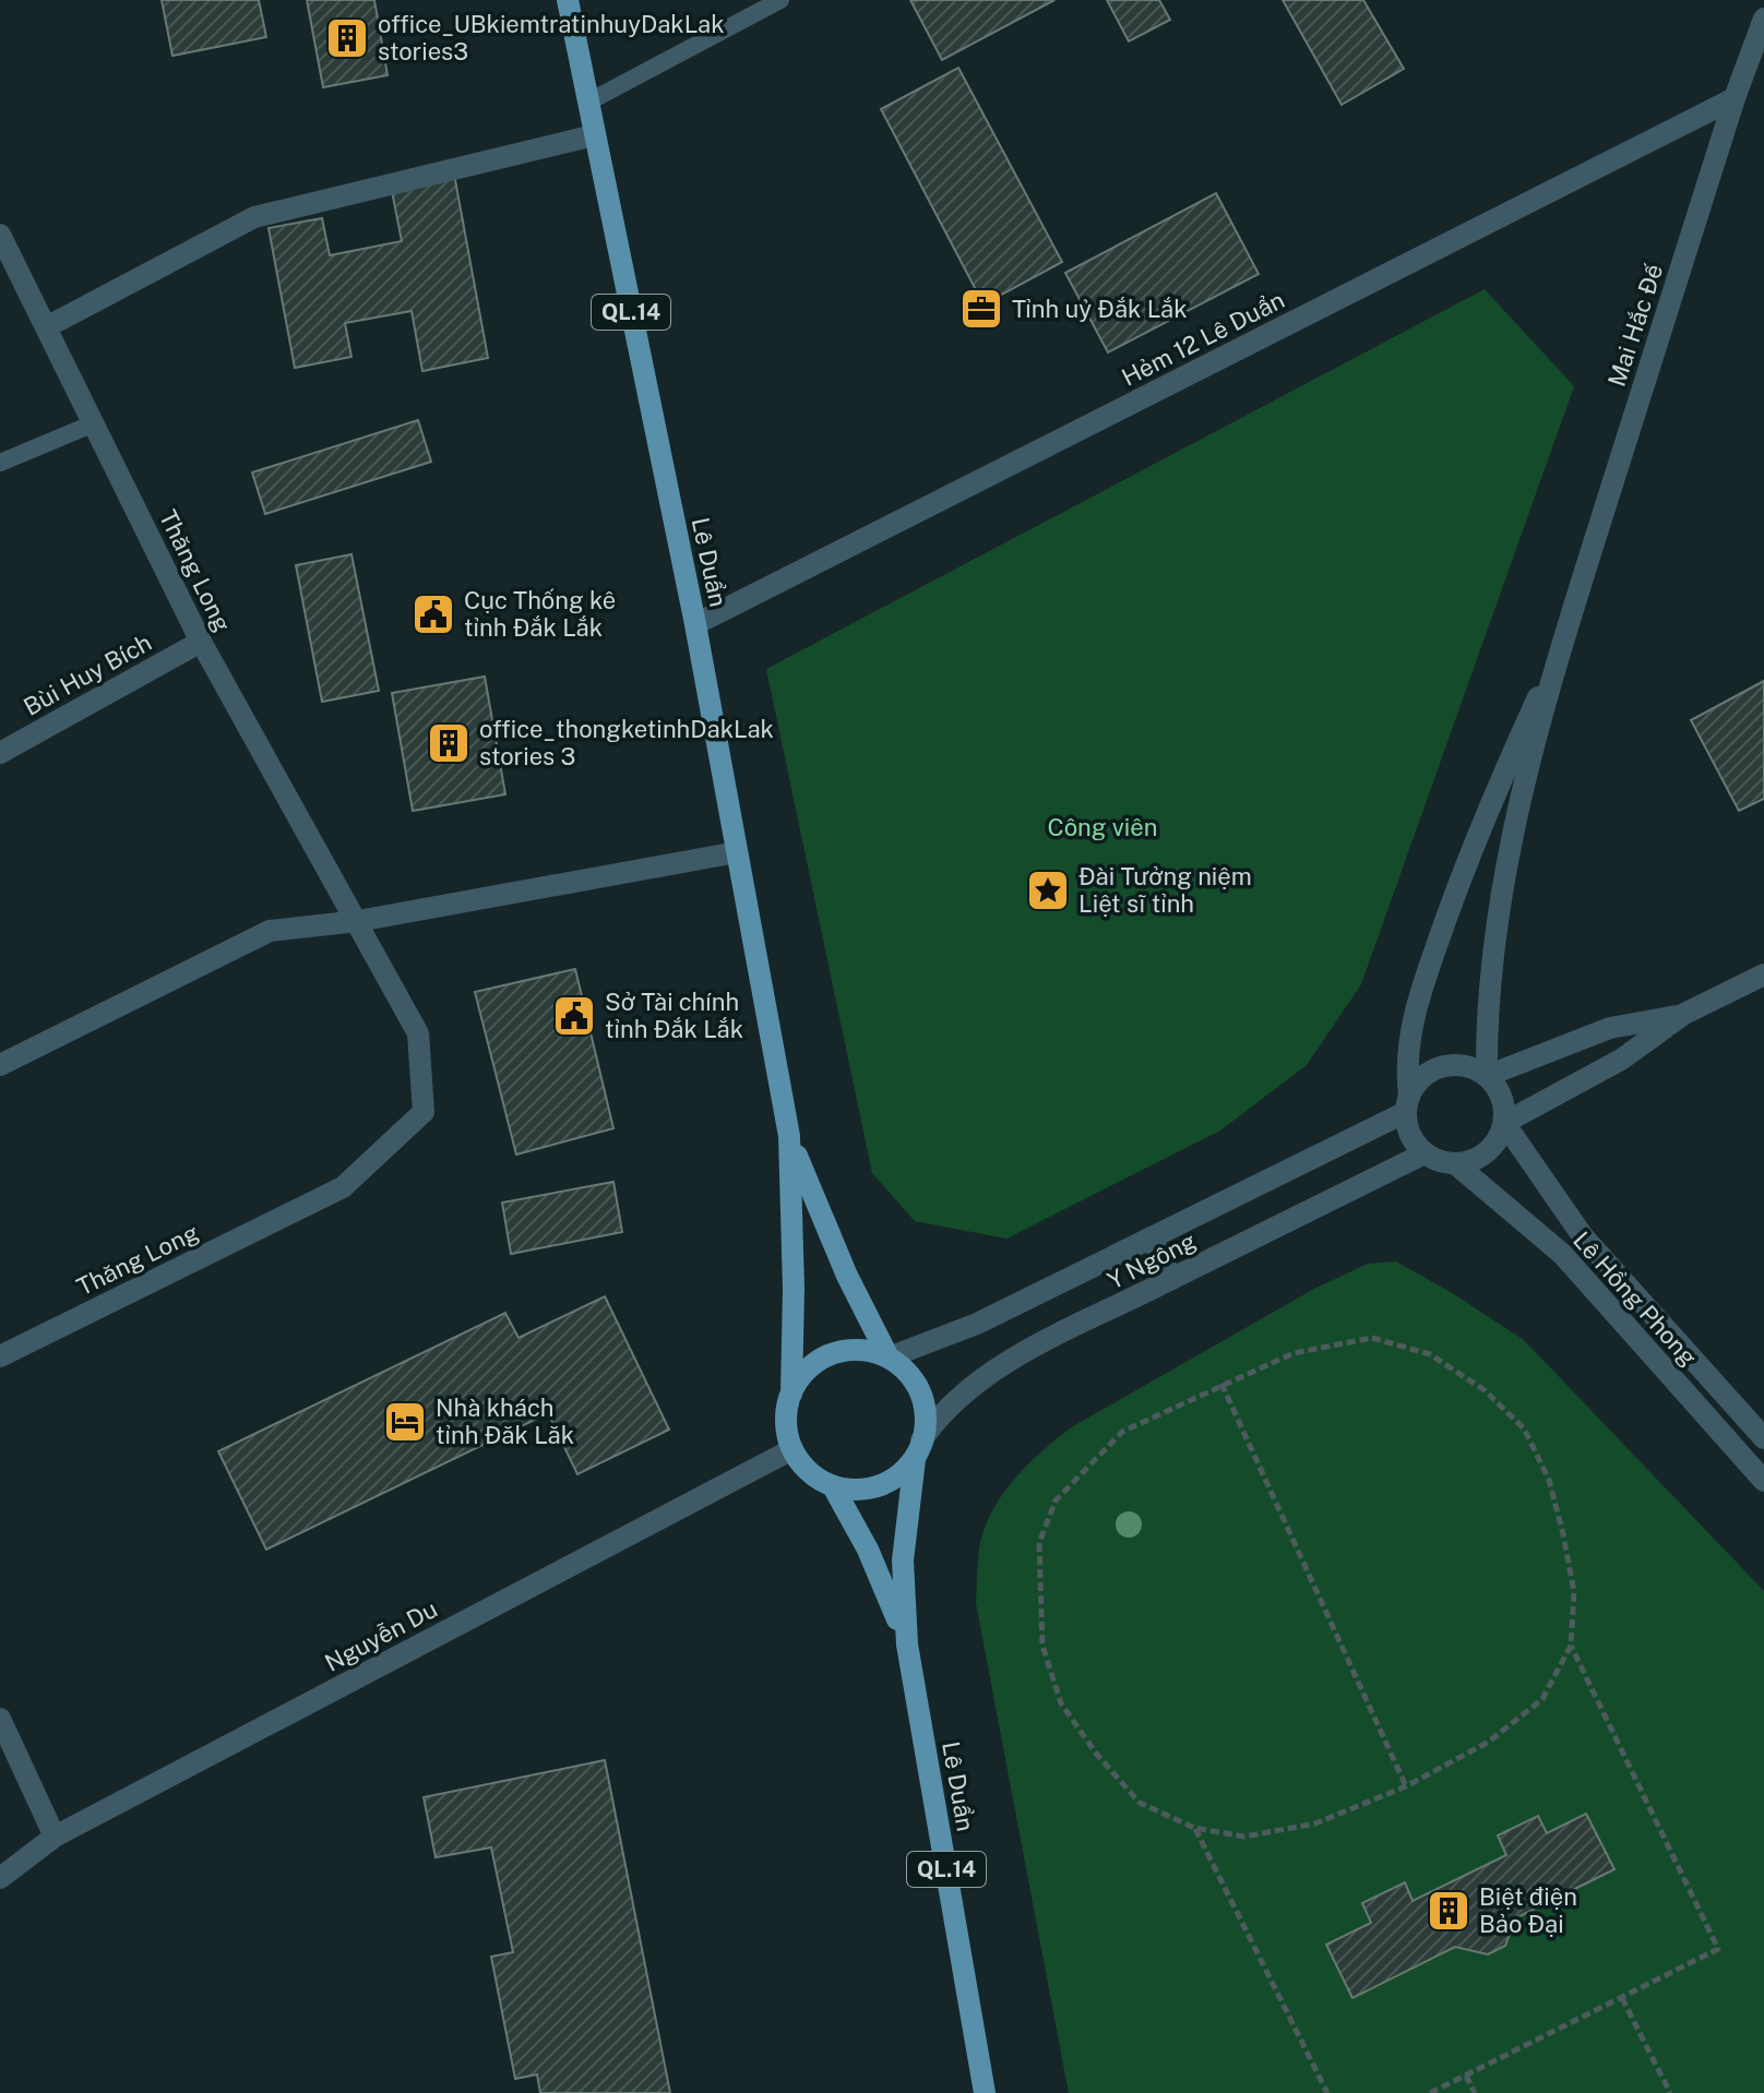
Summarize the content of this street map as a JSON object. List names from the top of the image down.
{
  "streets": {
    "main road": ["QL.14", "Lê Duẩn"],
    "street": [
      "Mai Hắc Đế",
      "Hẻm 12 Lê Duẩn",
      "Thăng Long",
      "Bùi Huy Bích",
      "Y Ngông",
      "Lê Hồng Phong",
      "Nguyễn Du"
    ]
  },
  "crossings": [
    ["Mai Hắc Đế", "Hẻm 12 Lê Duẩn"],
    ["Mai Hắc Đế", "Y Ngông"],
    ["Mai Hắc Đế", "Lê Hồng Phong"],
    ["Hẻm 12 Lê Duẩn", "Lê Duẩn"],
    ["Lê Duẩn", "Y Ngông"],
    ["Lê Duẩn", "Nguyễn Du"],
    ["Thăng Long", "Bùi Huy Bích"],
    ["Y Ngông", "Lê Hồng Phong"],
    ["Y Ngông", "Nguyễn Du"]
  ],
  "parks": ["Công viên"],
  "places": {
    "building": ["office_UBkiemtratinhuyDakLak stories3", "office_thongketinhDakLak stories 3", "Biệt điện Bảo Đại"],
    "office": ["Tỉnh uỷ Đắk Lắk"],
    "public building": ["Cục Thống kê tỉnh Đắk Lắk", "Sở Tài chính tỉnh Đắk Lắk"],
    "place": ["Đài Tưởng niệm Liệt sĩ tỉnh"],
    "hotel": ["Nhà khách tỉnh Đăk Lăk"]
  }
}
